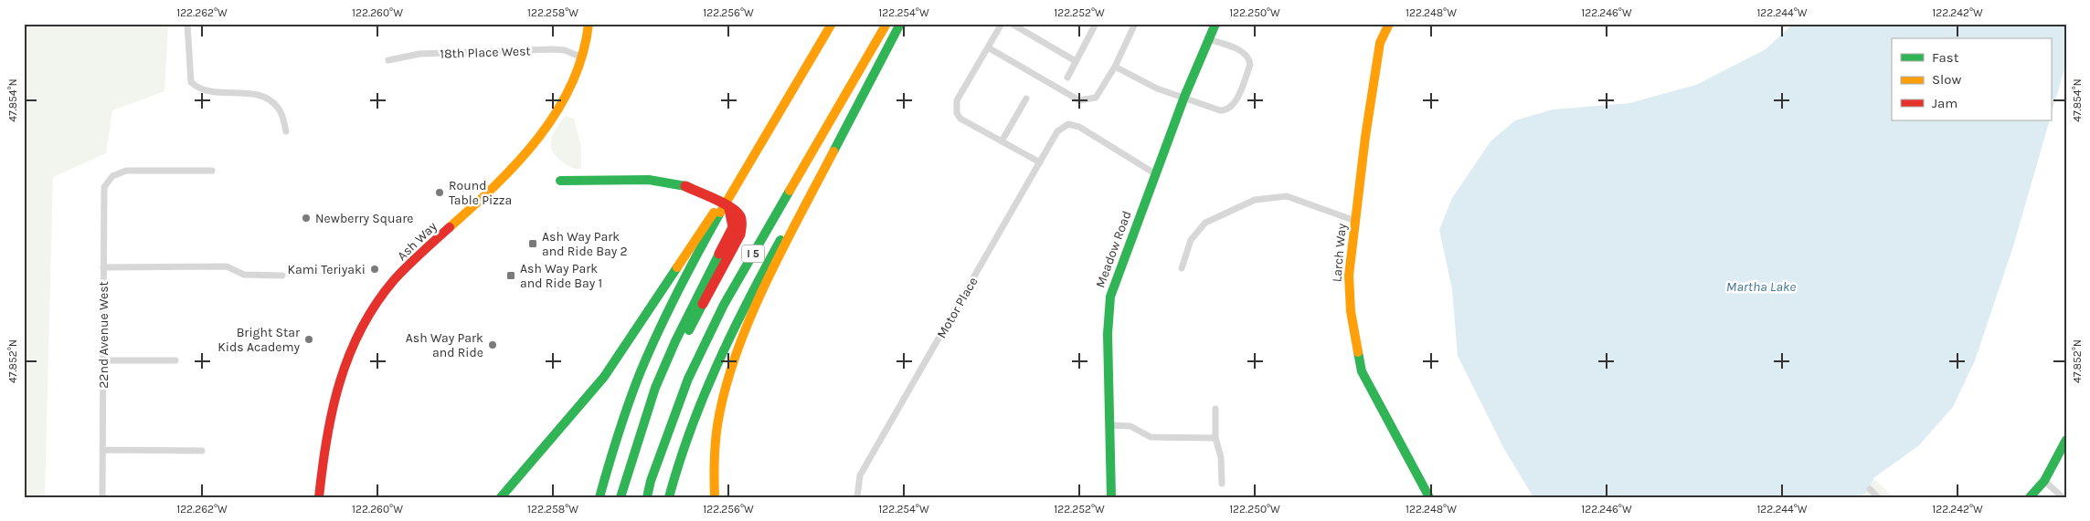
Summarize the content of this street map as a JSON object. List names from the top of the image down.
{
  "streets": {
    "main road": [
      "Ash Way",
      "Meadow Road",
      "Larch Way",
      "I 5"
    ],
    "street": ["18th Place West", "Motor Place", "22nd Avenue West"]
  },
  "crossings": [
    ["18th Place West", "Ash Way"],
    ["Meadow Road", "Motor Place"]
  ],
  "water": ["Martha Lake"],
  "places": {
    "other": [
      "Round Table Pizza",
      "Newberry Square",
      "Kami Teriyaki",
      "Bright Star Kids Academy",
      "Ash Way Park and Ride"
    ],
    "transit": ["Ash Way Park and Ride Bay 2", "Ash Way Park and Ride Bay 1"]
  },
  "legend": ["Fast", "Slow", "Jam"],
  "coordinates": [
    "122.262°W",
    "122.260°W",
    "122.258°W",
    "122.256°W",
    "122.254°W",
    "122.252°W",
    "122.250°W",
    "122.248°W",
    "122.246°W",
    "122.244°W",
    "122.242°W",
    "47.854°N",
    "47.852°N"
  ]
}
